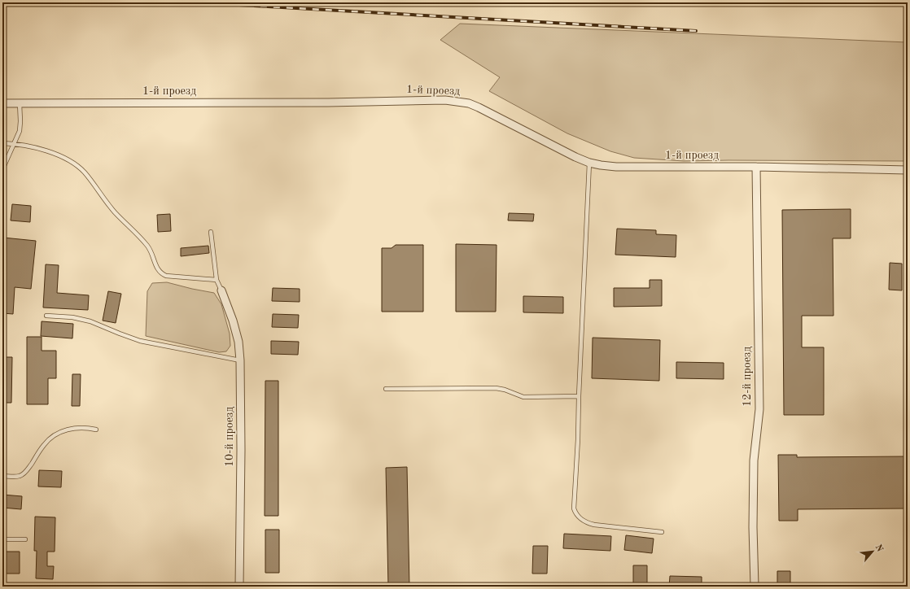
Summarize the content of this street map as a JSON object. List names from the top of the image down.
{
  "streets": {
    "street": ["1-й проезд", "12-й проезд", "10-й проезд"]
  },
  "crossings": [
    ["1-й проезд", "12-й проезд"]
  ],
  "north": "top right"
}
